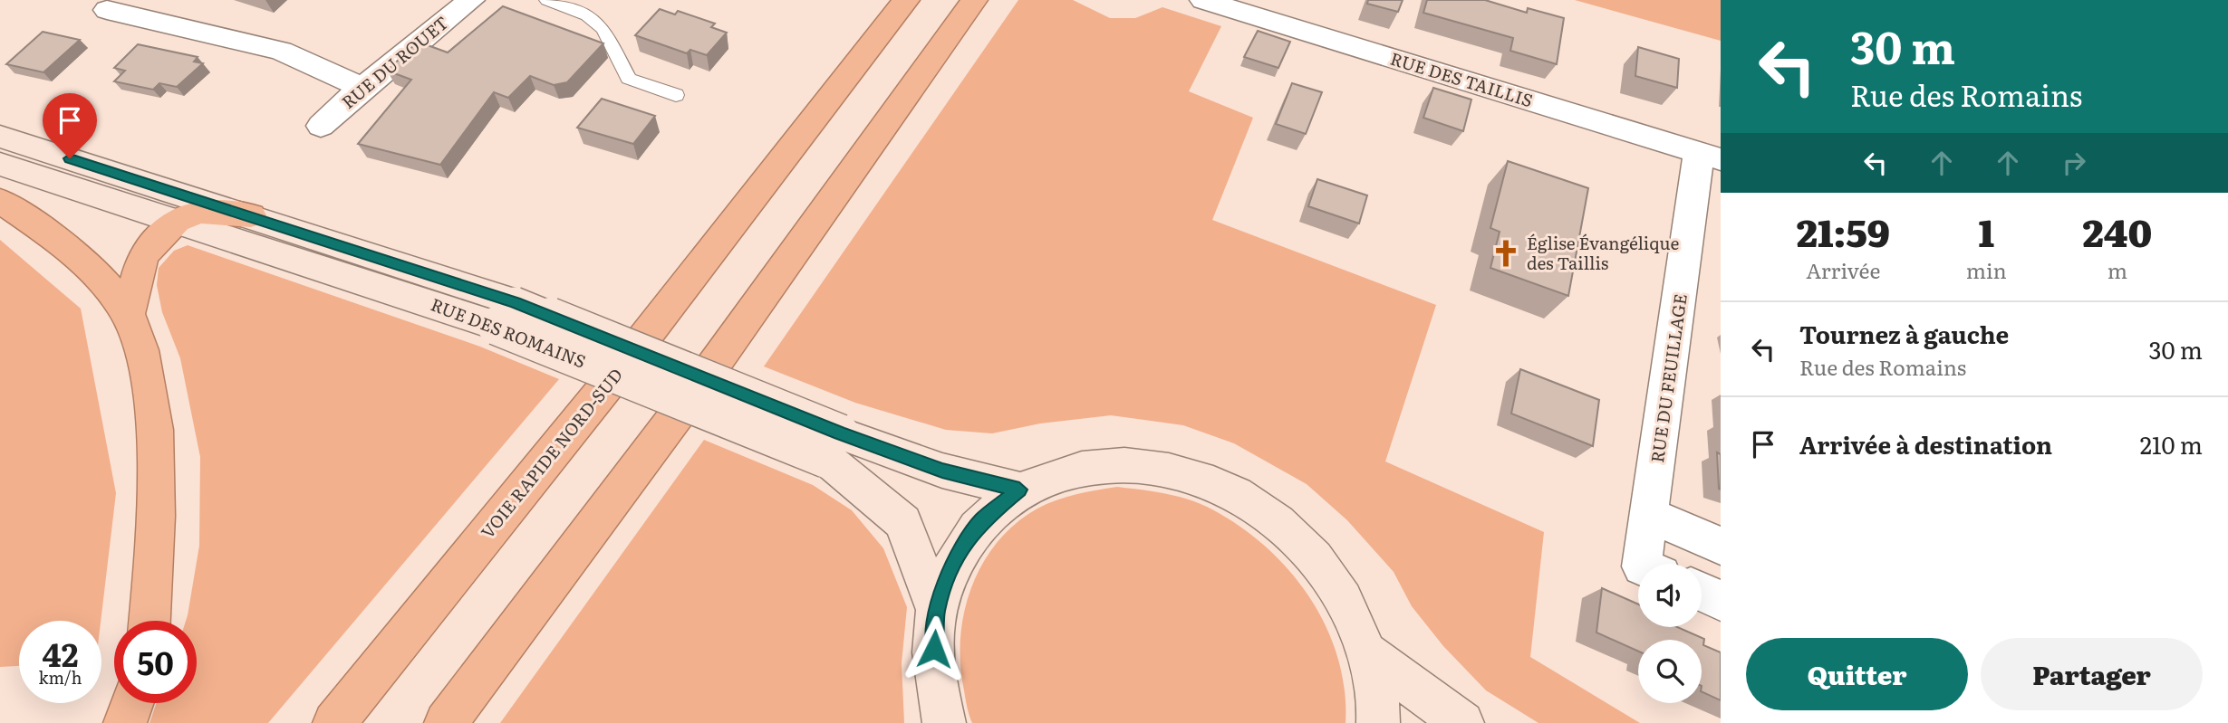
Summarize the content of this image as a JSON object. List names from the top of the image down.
{
  "streets": {
    "highway": ["VOIE RAPIDE NORD-SUD"],
    "main road": ["RUE DES ROMAINS"],
    "street": ["RUE DU ROUET", "RUE DES TAILLIS", "RUE DU FEUILLAGE"]
  },
  "crossings": [
    ["RUE DES TAILLIS", "RUE DU FEUILLAGE"]
  ],
  "places": {
    "church": ["Église Évangélique des Taillis"]
  },
  "page": {
    "turn": ["30 m", "Rue des Romains"],
    "eta": [
      "21:59",
      "Arrivée",
      "1",
      "min",
      "240",
      "m"
    ],
    "list": [
      {
        "name": "Tournez à gauche",
        "note": "Rue des Romains",
        "value": "30 m"
      },
      {
        "name": "Arrivée à destination",
        "value": "210 m"
      }
    ],
    "speed": "42 km/h",
    "limit": "50",
    "buttons": ["Quitter", "Partager"]
  }
}
